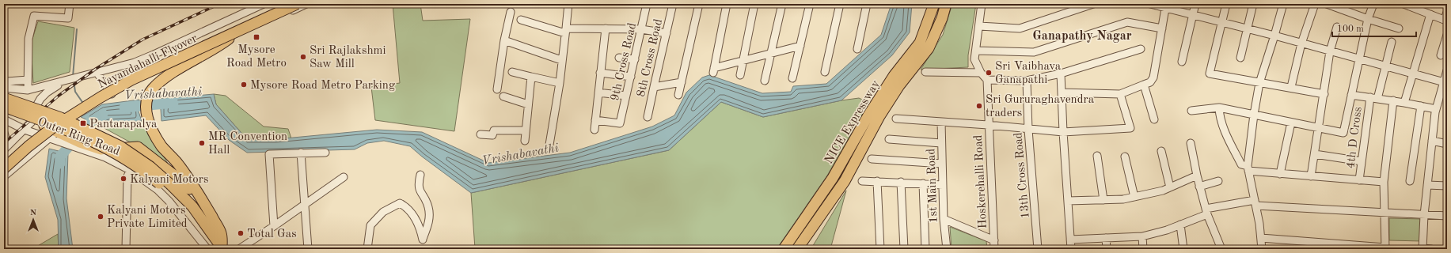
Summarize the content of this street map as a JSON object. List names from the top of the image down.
{
  "streets": {
    "highway": ["Nayandahalli Flyover", "NICE Expressway"],
    "street": [
      "8th Cross Road",
      "9th Cross Road",
      "Outer Ring Road",
      "4th D Cross",
      "13th Cross Road",
      "Hoskerehalli Road",
      "1st Main Road"
    ]
  },
  "districts": ["Ganapathy Nagar"],
  "water": ["Vrishabavathi"],
  "places": {
    "transit": ["Mysore Road Metro", "Pantarapalya"],
    "other": [
      "Sri Rajlakshmi Saw Mill",
      "Sri Vaibhava Ganapathi",
      "Mysore Road Metro Parking",
      "Sri Gururaghavendra traders",
      "MR Convention Hall",
      "Kalyani Motors",
      "Kalyani Motors Private Limited",
      "Total Gas"
    ]
  },
  "scale_bar": "100 m",
  "north": "top"
}
